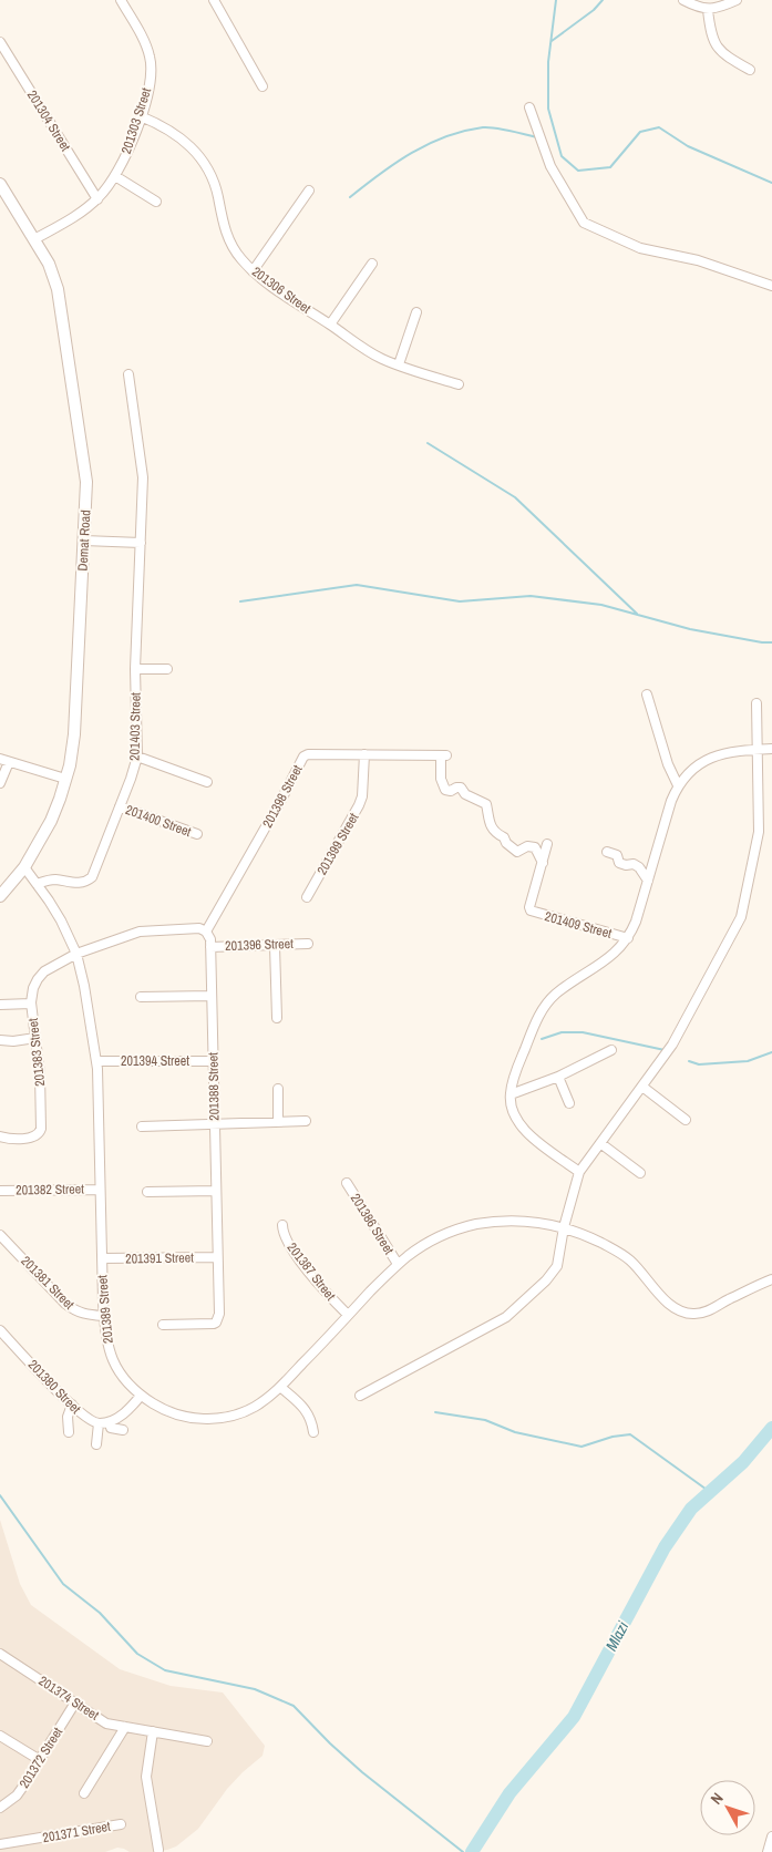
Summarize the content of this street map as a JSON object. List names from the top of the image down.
{
  "streets": {
    "street": [
      "201304 Street",
      "201303 Street",
      "201306 Street",
      "Demat Road",
      "201403 Street",
      "201398 Street",
      "201400 Street",
      "201399 Street",
      "201409 Street",
      "201396 Street",
      "201383 Street",
      "201394 Street",
      "201388 Street",
      "201382 Street",
      "201386 Street",
      "201391 Street",
      "201387 Street",
      "201381 Street",
      "201389 Street",
      "201380 Street",
      "201374 Street",
      "201372 Street",
      "201371 Street"
    ]
  },
  "crossings": [
    ["201304 Street", "201303 Street"],
    ["201303 Street", "201306 Street"],
    ["201303 Street", "Demat Road"],
    ["Demat Road", "201389 Street"],
    ["201403 Street", "201400 Street"],
    ["201403 Street", "201389 Street"],
    ["201398 Street", "201399 Street"],
    ["201398 Street", "201409 Street"],
    ["201398 Street", "201388 Street"],
    ["201396 Street", "201388 Street"],
    ["201383 Street", "201389 Street"],
    ["201394 Street", "201388 Street"],
    ["201394 Street", "201389 Street"],
    ["201388 Street", "201391 Street"],
    ["201382 Street", "201389 Street"],
    ["201386 Street", "201389 Street"],
    ["201391 Street", "201389 Street"],
    ["201387 Street", "201389 Street"],
    ["201381 Street", "201389 Street"],
    ["201374 Street", "201372 Street"]
  ],
  "water": ["Mlazi"],
  "north": "top left"
}
